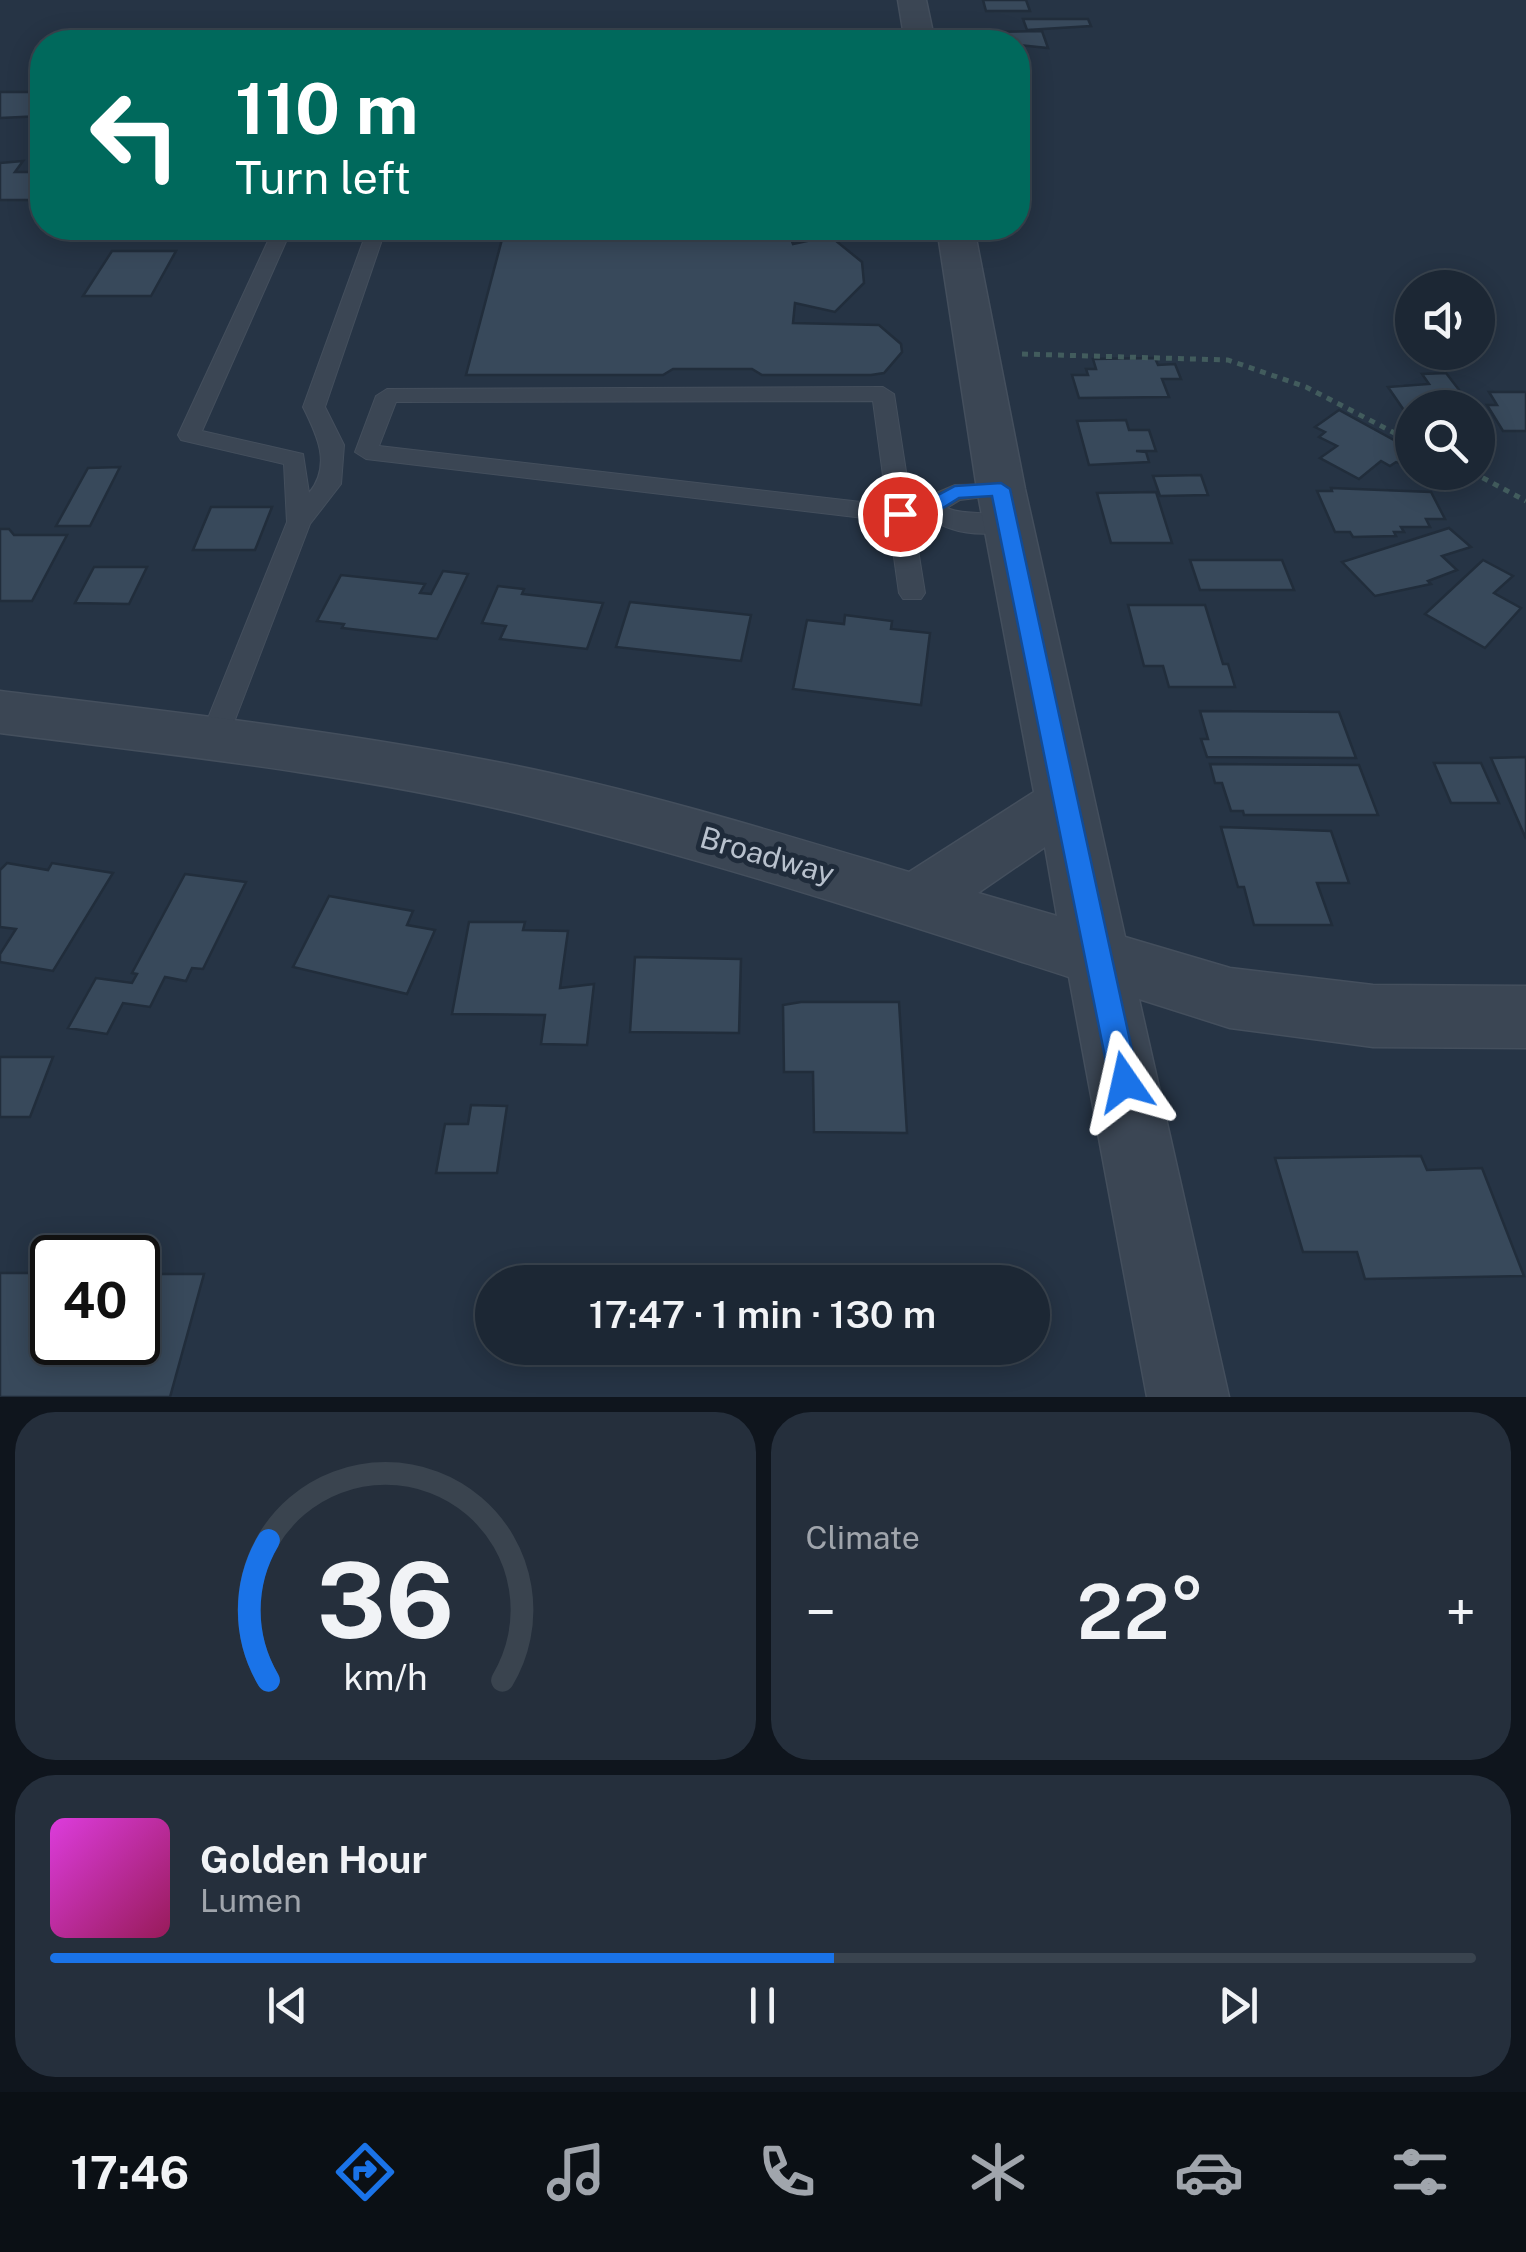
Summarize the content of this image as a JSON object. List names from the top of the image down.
{
  "streets": {
    "street": ["Broadway"]
  },
  "page": {
    "turn": ["110 m", "Turn left"],
    "limit": "40",
    "trip": "17:47 · 1 min · 130 m",
    "tile": "Climate",
    "heat": ["−", "22°", "+"],
    "song": ["Golden Hour", "Lumen"],
    "tabs": "17:46",
    "gauge": ["36", "km/h"]
  }
}
